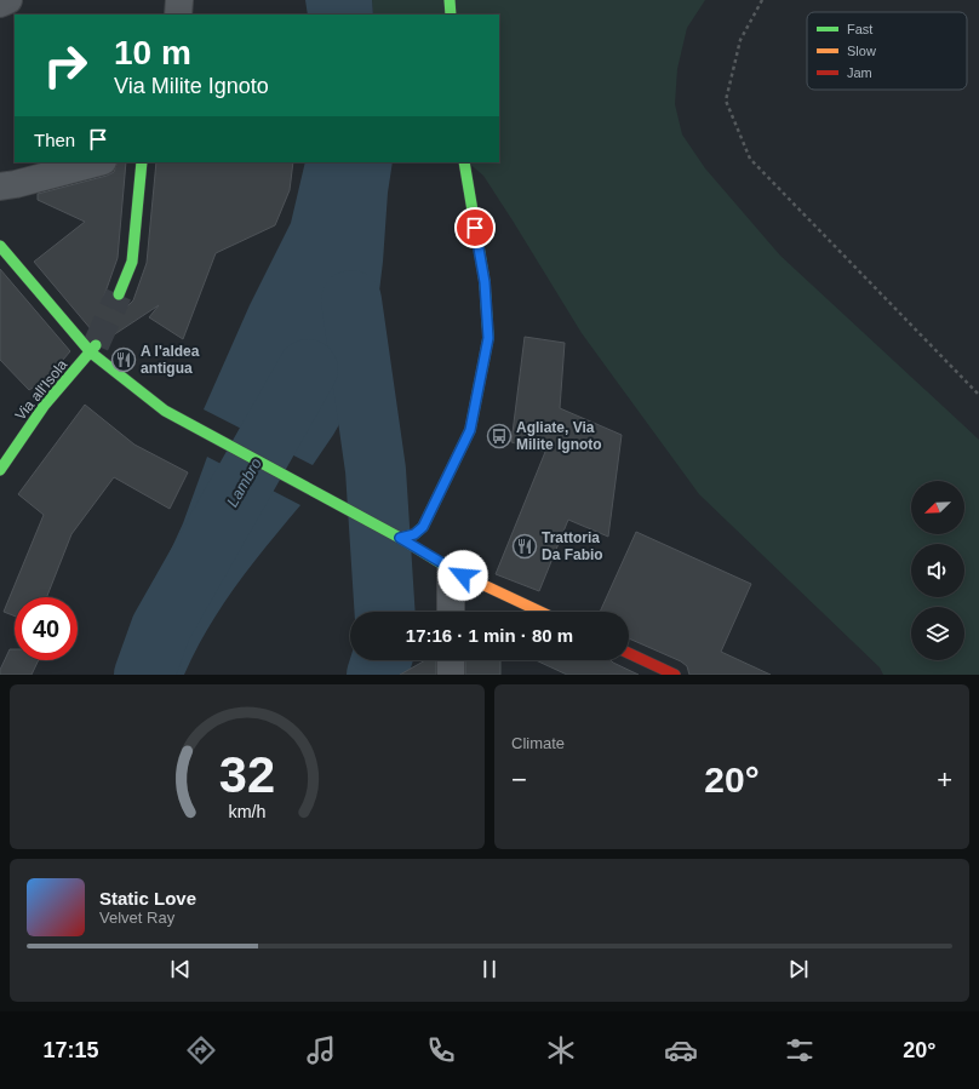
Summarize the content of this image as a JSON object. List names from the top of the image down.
{
  "streets": {
    "street": ["Via all'Isola"]
  },
  "water": ["Lambro"],
  "places": {
    "restaurant": ["A l'aldea antigua", "Trattoria Da Fabio"],
    "bus stop": ["Agliate, Via Milite Ignoto"]
  },
  "legend": ["Fast", "Slow", "Jam"],
  "north": "bottom left",
  "page": {
    "turn": ["10 m", "Via Milite Ignoto"],
    "then": "Then",
    "limit": "40",
    "trip": "17:16 · 1 min · 80 m",
    "tile": "Climate",
    "heat": ["−", "20°", "+"],
    "song": ["Static Love", "Velvet Ray"],
    "tabs": ["17:15", "20°"],
    "gauge": ["32", "km/h"]
  }
}
